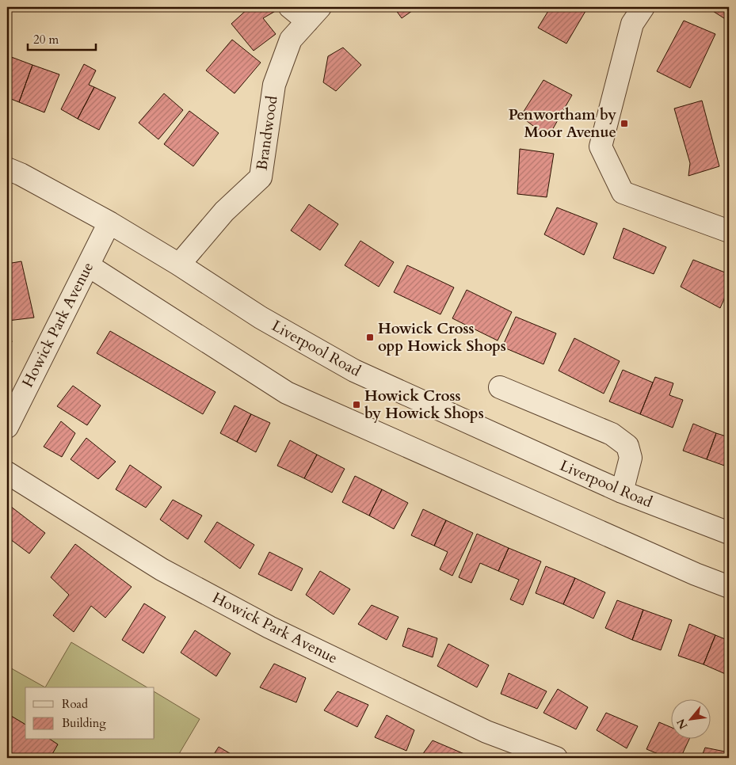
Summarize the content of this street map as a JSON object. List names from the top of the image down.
{
  "streets": {
    "street": ["Brandwood", "Howick Park Avenue", "Liverpool Road"]
  },
  "crossings": [
    ["Brandwood", "Liverpool Road"],
    ["Howick Park Avenue", "Liverpool Road"]
  ],
  "places": {
    "transit": ["Penwortham by Moor Avenue", "Howick Cross opp Howick Shops", "Howick Cross by Howick Shops"]
  },
  "legend": ["Road", "Building"],
  "scale_bar": "20 m",
  "north": "bottom left"
}
